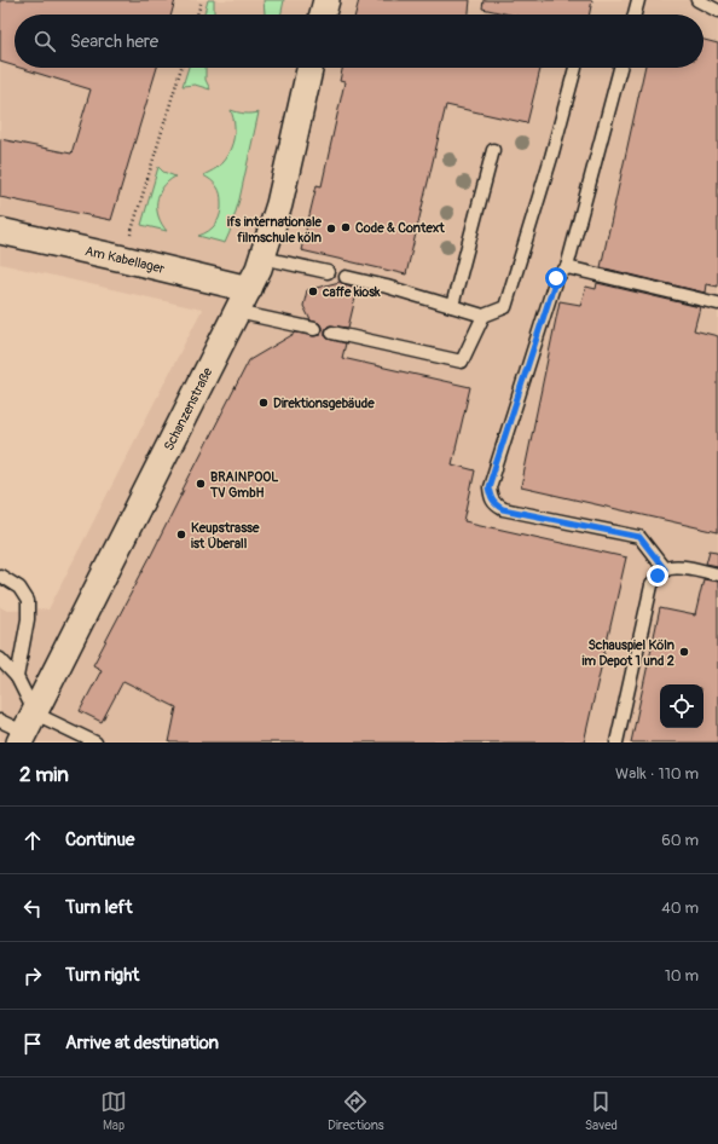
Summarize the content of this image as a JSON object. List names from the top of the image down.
{
  "streets": {
    "street": ["Am Kabellager", "Schanzenstraße"]
  },
  "crossings": [
    ["Am Kabellager", "Schanzenstraße"]
  ],
  "places": [
    "Code & Context",
    "ifs internationale filmschule köln",
    "caffe kiosk",
    "Direktionsgebäude",
    "BRAINPOOL TV GmbH",
    "Keupstrasse ist Überall",
    "Schauspiel Köln im Depot 1 und 2"
  ],
  "page": {
    "search": "Search here",
    "heading": ["2 min", "Walk · 110 m"],
    "list": [
      ["Continue", "60 m"],
      ["Turn left", "40 m"],
      ["Turn right", "10 m"],
      "Arrive at destination"
    ],
    "nav": ["Map", "Directions", "Saved"]
  }
}
